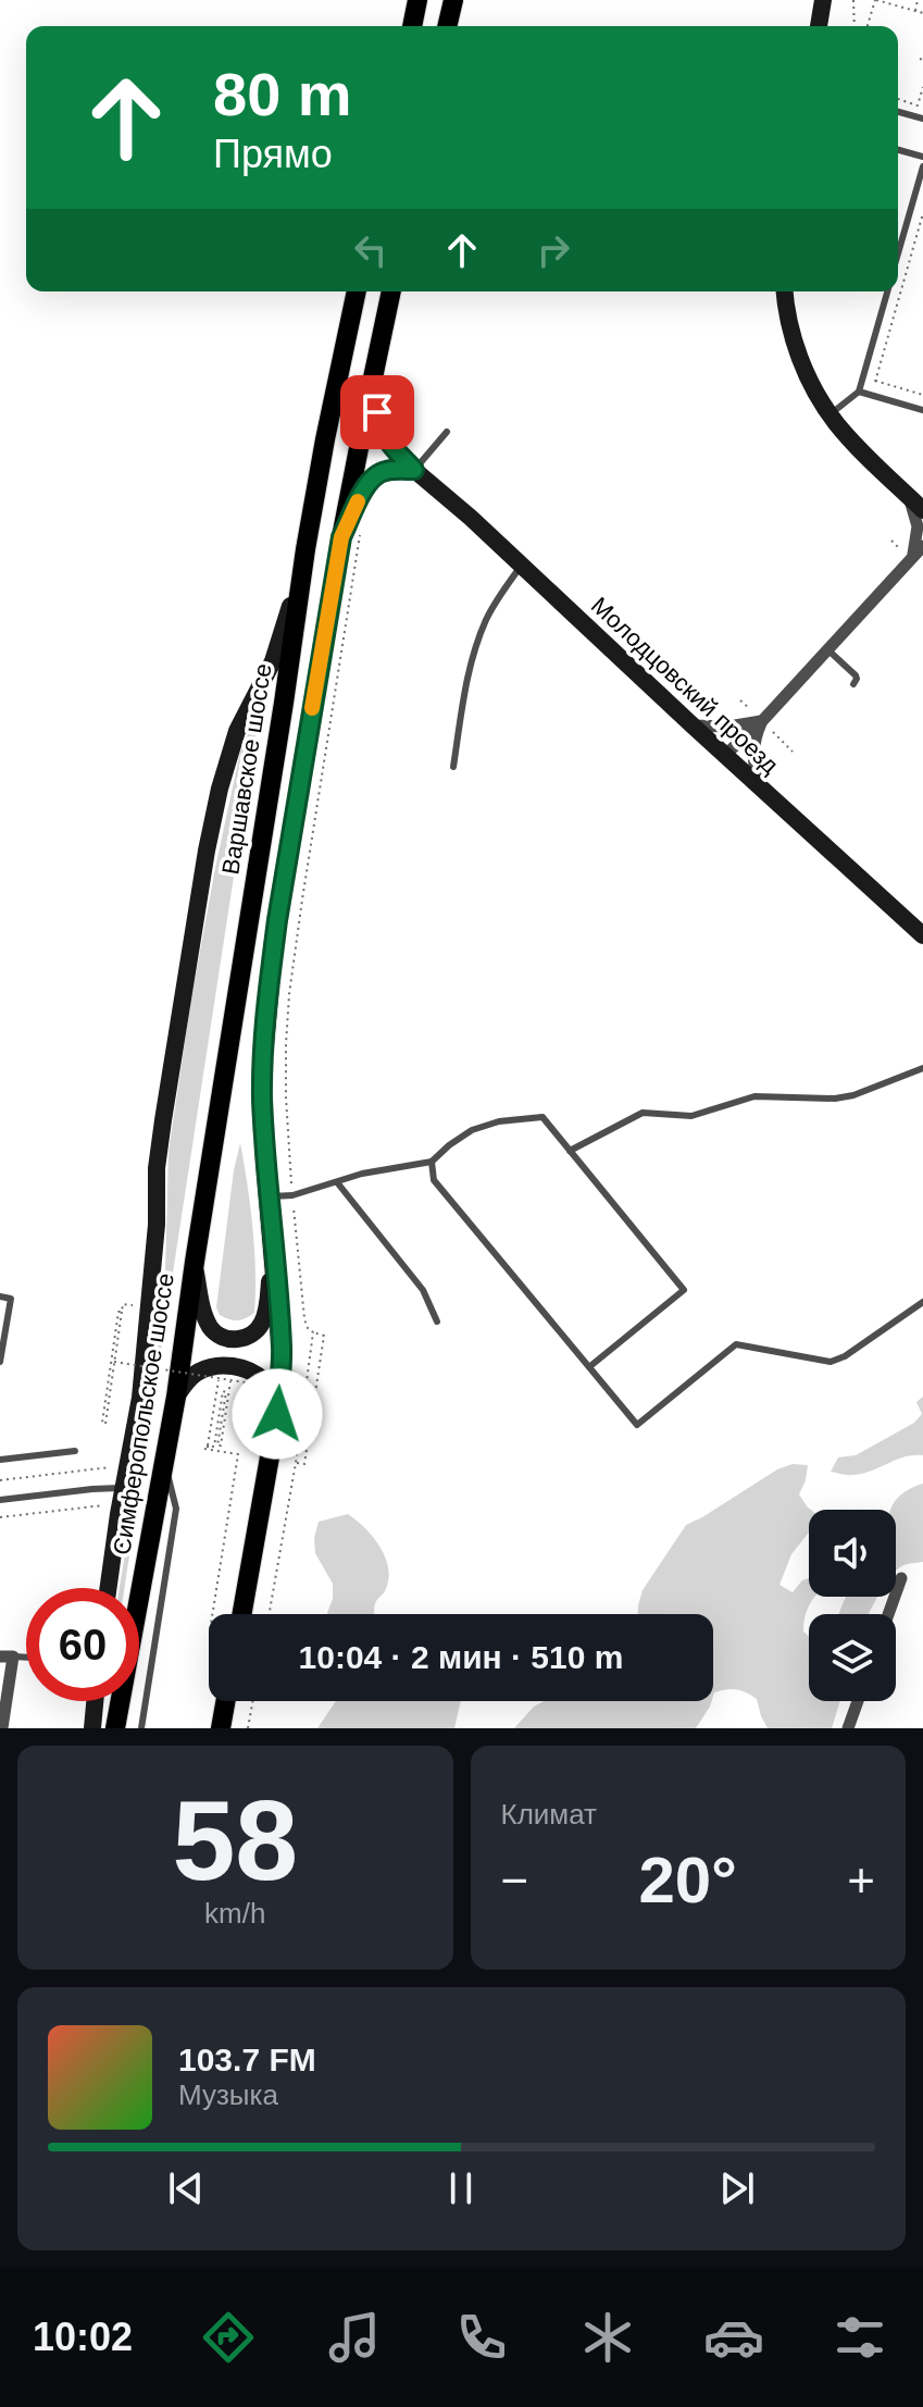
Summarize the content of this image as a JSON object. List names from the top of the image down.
{
  "streets": {
    "main road": ["Варшавское шоссе", "Симферопольское шоссе"],
    "street": ["Молодцовский проезд"]
  },
  "crossings": [
    ["Варшавское шоссе", "Симферопольское шоссе"]
  ],
  "page": {
    "turn": ["80 m", "Прямо"],
    "limit": "60",
    "trip": "10:04 · 2 мин · 510 m",
    "tile": [
      ["58", "km/h"],
      "Климат"
    ],
    "heat": ["−", "20°", "+"],
    "song": ["103.7 FM", "Музыка"],
    "tabs": "10:02"
  }
}
